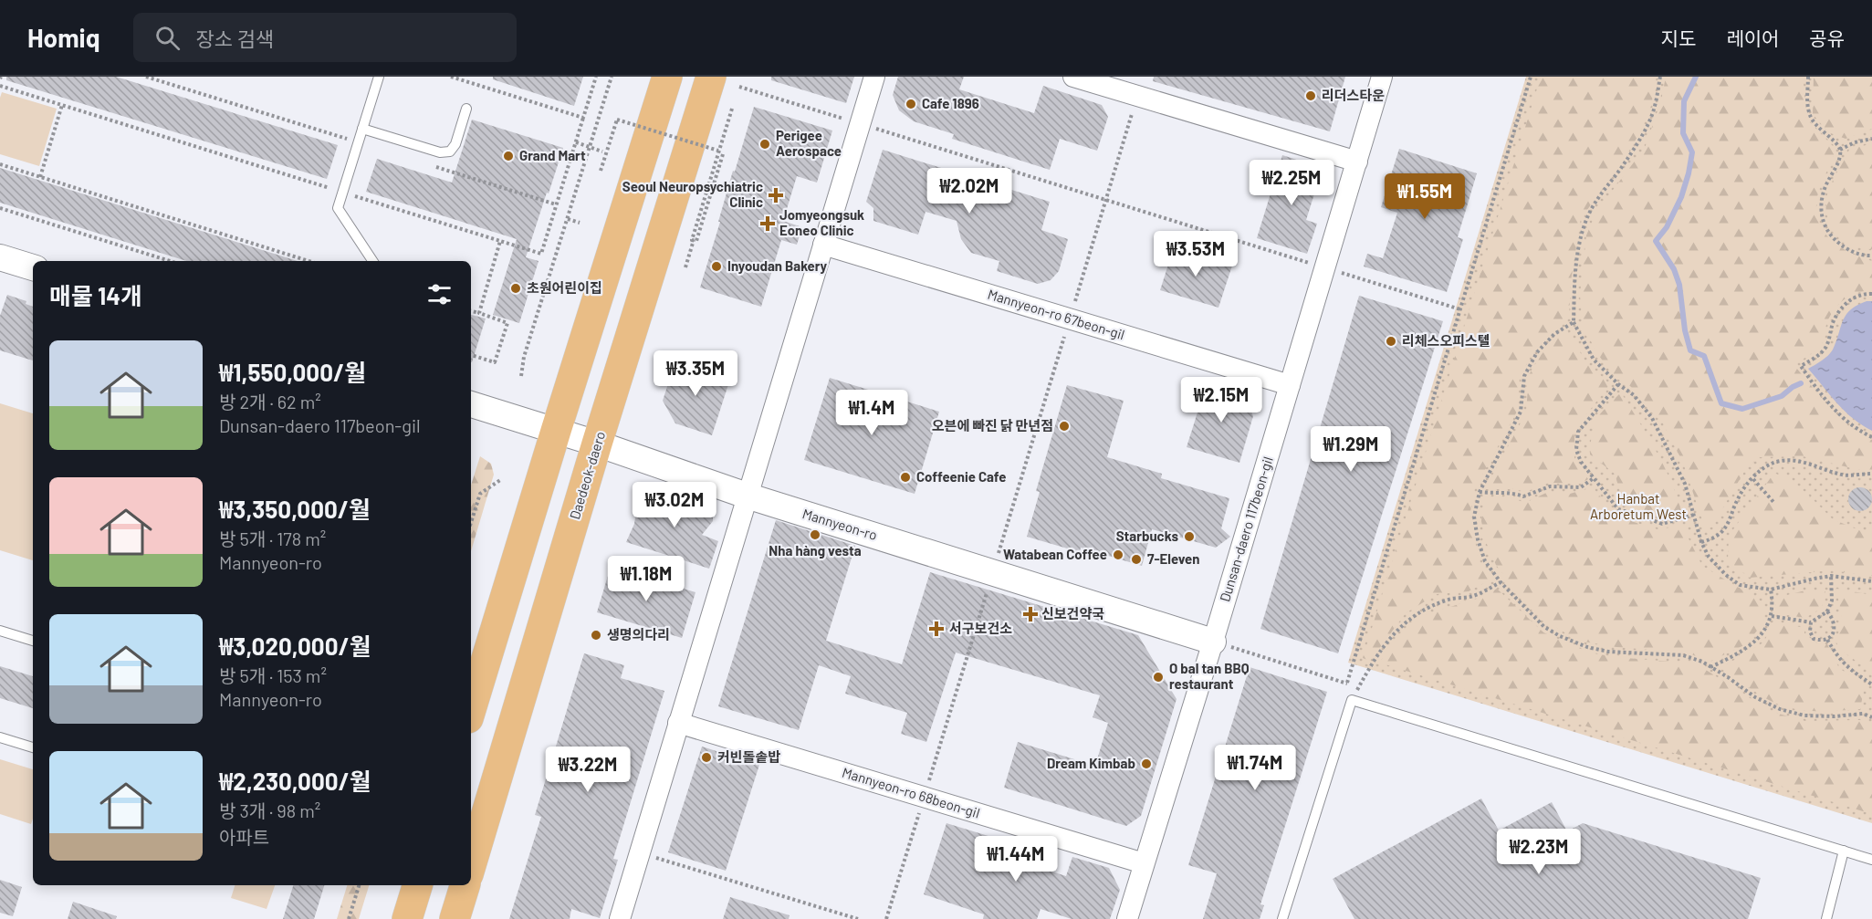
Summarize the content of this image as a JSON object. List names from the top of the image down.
{
  "streets": {
    "main road": ["Daedeok-daero"],
    "street": [
      "Mannyeon-ro 67beon-gil",
      "Mannyeon-ro",
      "Dunsan-daero 117beon-gil",
      "Mannyeon-ro 68beon-gil"
    ]
  },
  "crossings": [
    ["Mannyeon-ro 67beon-gil", "Dunsan-daero 117beon-gil"],
    ["Daedeok-daero", "Mannyeon-ro"],
    ["Mannyeon-ro", "Dunsan-daero 117beon-gil"],
    ["Dunsan-daero 117beon-gil", "Mannyeon-ro 68beon-gil"]
  ],
  "parks": ["Hanbat Arboretum West"],
  "places": {
    "other": [
      "리더스타운",
      "Cafe 1896",
      "Perigee Aerospace",
      "Grand Mart",
      "Inyoudan Bakery",
      "초원어린이집",
      "리체스오피스텔",
      "오븐에 빠진 닭 만년점",
      "Coffeenie Cafe",
      "Nha hàng vesta",
      "Starbucks",
      "Watabean Coffee",
      "7-Eleven",
      "생명의다리",
      "O bal tan BBQ restaurant",
      "커빈돌솥밥",
      "Dream Kimbab"
    ],
    "health": [
      "Seoul Neuropsychiatric Clinic",
      "Jomyeongsuk Eoneo Clinic",
      "신보건약국",
      "서구보건소"
    ]
  },
  "page": {
    "header": "Homiq",
    "search": "장소 검색",
    "nav": ["지도", "레이어", "공유"],
    "price": [
      "₩2.25M",
      "₩2.02M",
      "₩1.55M",
      "₩3.53M",
      "₩3.35M",
      "₩2.15M",
      "₩1.4M",
      "₩1.29M",
      "₩3.02M",
      "₩1.18M",
      "₩1.74M",
      "₩3.22M",
      "₩2.23M",
      "₩1.44M"
    ],
    "heading": "매물 14개",
    "list": [
      {
        "name": "₩1,550,000/월",
        "note": "방 2개 · 62 m² · Dunsan-daero 117beon-gil"
      },
      {
        "name": "₩3,350,000/월",
        "note": "방 5개 · 178 m² · Mannyeon-ro"
      },
      {
        "name": "₩3,020,000/월",
        "note": "방 5개 · 153 m² · Mannyeon-ro"
      },
      {
        "name": "₩2,230,000/월",
        "note": "방 3개 · 98 m² · 아파트"
      }
    ]
  }
}
